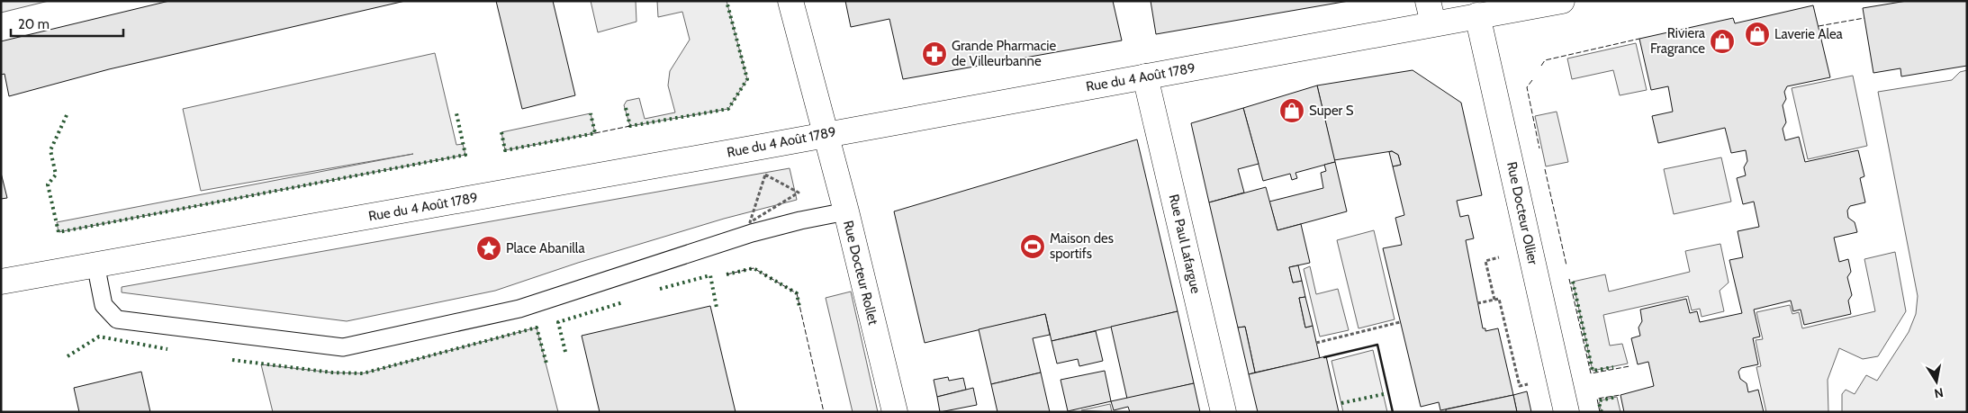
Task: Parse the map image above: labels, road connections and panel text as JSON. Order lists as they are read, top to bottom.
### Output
{
  "streets": {
    "main road": [
      "Rue du 4 Août 1789",
      "Rue Docteur Ollier",
      "Rue Paul Lafargue",
      "Rue Docteur Rollet"
    ]
  },
  "crossings": [
    ["Rue du 4 Août 1789", "Rue Docteur Ollier"],
    ["Rue du 4 Août 1789", "Rue Paul Lafargue"],
    ["Rue du 4 Août 1789", "Rue Docteur Rollet"]
  ],
  "places": {
    "shop": ["Laverie Alea", "Riviera Fragrance", "Super S"],
    "pharmacy": ["Grande Pharmacie de Villeurbanne"],
    "sports": ["Maison des sportifs"],
    "place": ["Place Abanilla"]
  },
  "scale_bar": "20 m",
  "north": "bottom"
}
